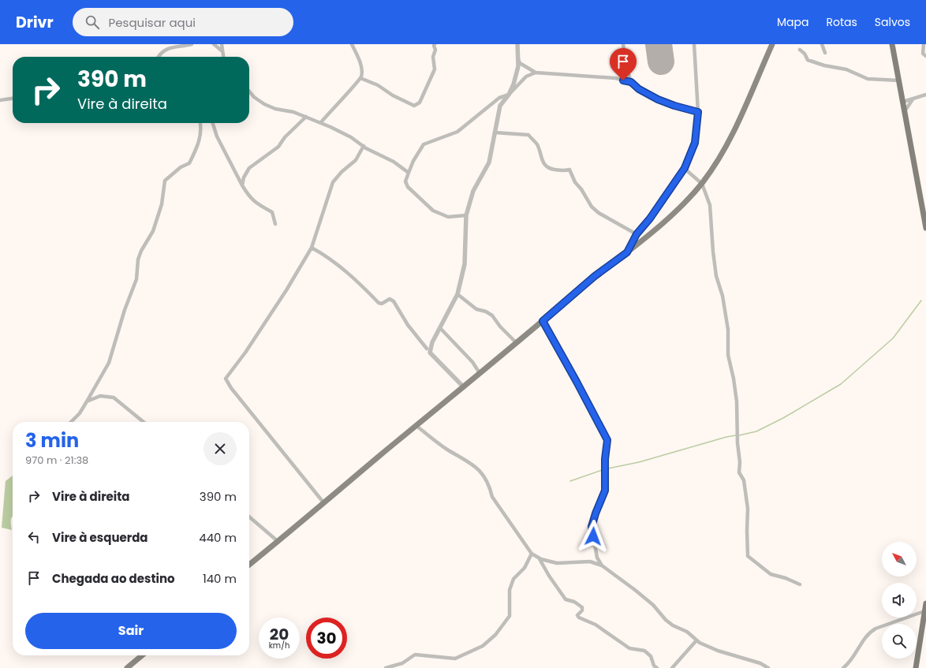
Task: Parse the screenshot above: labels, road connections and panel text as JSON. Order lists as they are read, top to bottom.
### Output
{
  "north": "top left",
  "page": {
    "header": "Drivr",
    "search": "Pesquisar aqui",
    "nav": ["Mapa", "Rotas", "Salvos"],
    "turn": ["390 m", "Vire à direita"],
    "heading": ["3 min", "970 m · 21:38"],
    "list": [
      {
        "name": "Vire à direita",
        "value": "390 m"
      },
      {
        "name": "Vire à esquerda",
        "value": "440 m"
      },
      {
        "name": "Chegada ao destino",
        "value": "140 m"
      }
    ],
    "buttons": "Sair",
    "speed": "20 km/h",
    "limit": "30"
  }
}
